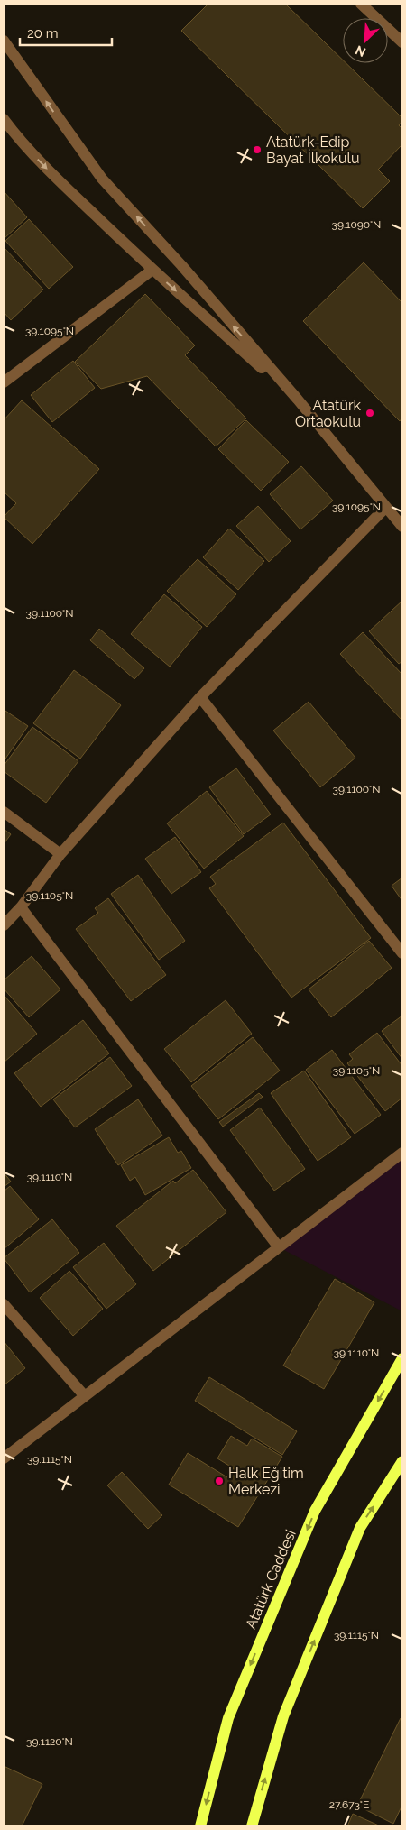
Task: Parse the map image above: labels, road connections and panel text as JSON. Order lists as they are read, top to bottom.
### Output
{
  "streets": {
    "main road": ["Atatürk Caddesi"]
  },
  "places": ["Atatürk-Edip Bayat İlkokulu", "Atatürk Ortaokulu", "Halk Eğitim Merkezi"],
  "scale_bar": "20 m",
  "north": "bottom left",
  "coordinates": [
    "39.1090°N",
    "39.1095°N",
    "39.1100°N",
    "39.1105°N",
    "39.1110°N",
    "39.1115°N",
    "39.1120°N",
    "27.673°E"
  ]
}
